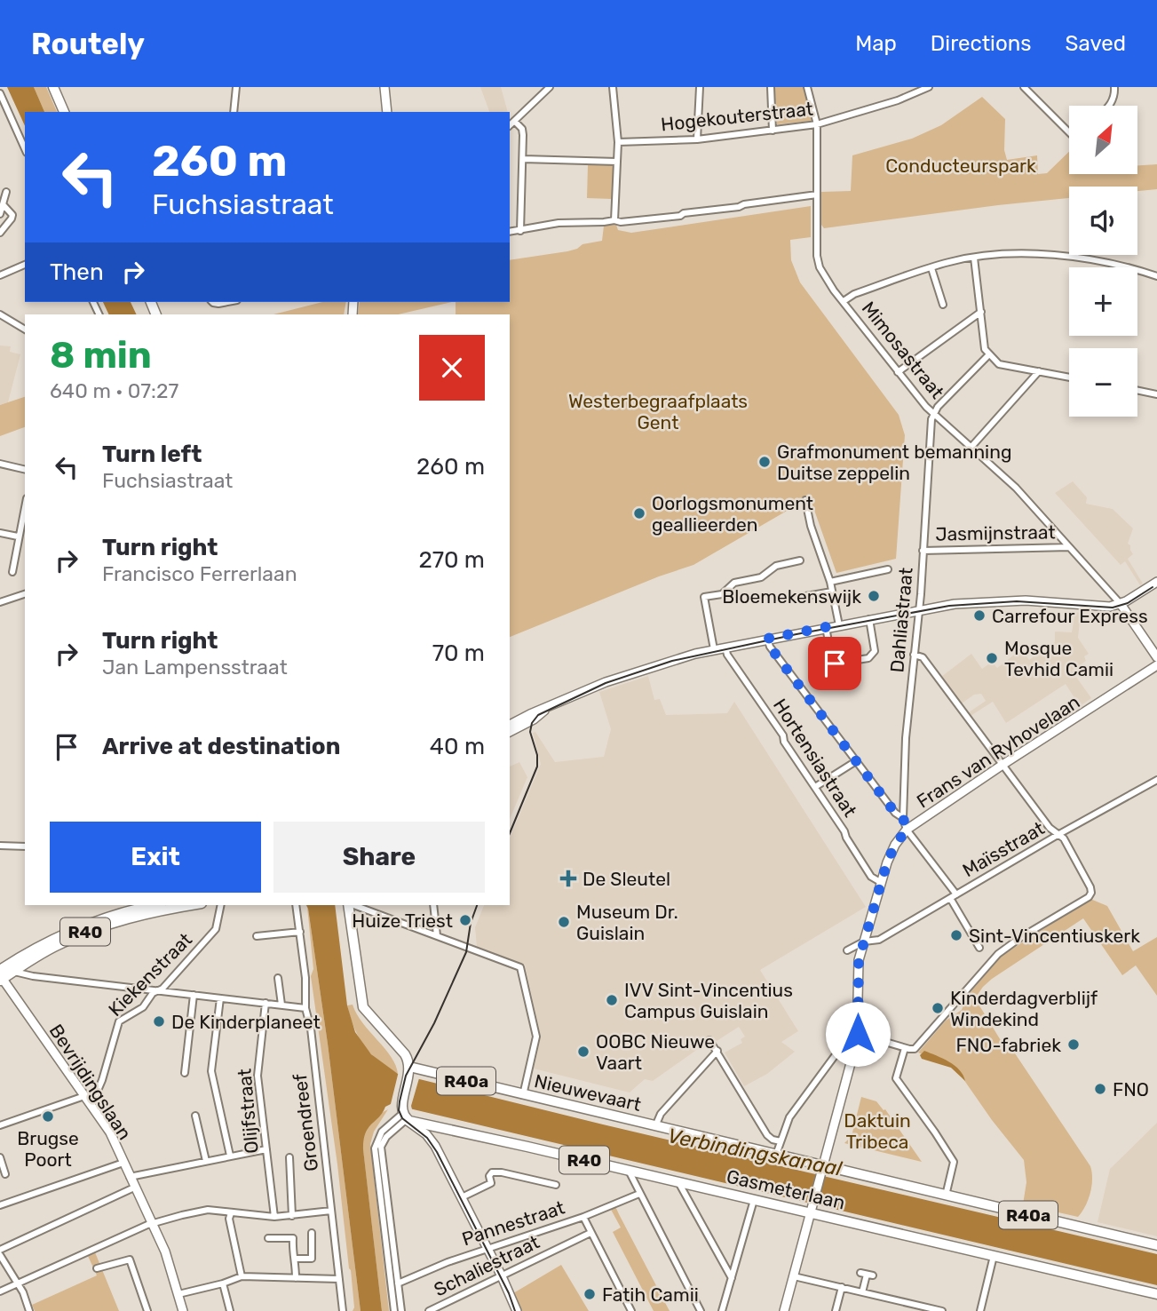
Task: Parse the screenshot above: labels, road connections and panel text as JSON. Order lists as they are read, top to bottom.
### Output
{
  "streets": {
    "main road": [
      "R40",
      "R40a",
      "Nieuwevaart",
      "Gasmeterlaan"
    ],
    "street": [
      "Hogekouterstraat",
      "Mimosastraat",
      "Jasmijnstraat",
      "Dahliastraat",
      "Frans van Ryhovelaan",
      "Hortensiastraat",
      "Maïsstraat",
      "Kiekenstraat",
      "Bevrijdingslaan",
      "Olijfstraat",
      "Groendreef",
      "Pannestraat",
      "Schaliestraat"
    ]
  },
  "crossings": [
    ["Hogekouterstraat", "Mimosastraat"],
    ["Mimosastraat", "Jasmijnstraat"],
    ["Mimosastraat", "Dahliastraat"],
    ["Jasmijnstraat", "Dahliastraat"],
    ["Dahliastraat", "Frans van Ryhovelaan"],
    ["Frans van Ryhovelaan", "Hortensiastraat"],
    ["Frans van Ryhovelaan", "Maïsstraat"],
    ["Frans van Ryhovelaan", "Nieuwevaart"],
    ["Frans van Ryhovelaan", "Gasmeterlaan"],
    ["R40", "Bevrijdingslaan"],
    ["Kiekenstraat", "Bevrijdingslaan"]
  ],
  "water": ["Verbindingskanaal"],
  "parks": ["Conducteurspark", "Westerbegraafplaats Gent", "Daktuin Tribeca"],
  "places": {
    "other": [
      "Grafmonument bemanning Duitse zeppelin",
      "Oorlogsmonument geallieerden",
      "Bloemekenswijk",
      "Carrefour Express",
      "Mosque Tevhid Camii",
      "Huize Triest",
      "Museum Dr. Guislain",
      "Sint-Vincentiuskerk",
      "IVV Sint-Vincentius Campus Guislain",
      "Kinderdagverblijf Windekind",
      "De Kinderplaneet",
      "FNO-fabriek",
      "OOBC Nieuwe Vaart",
      "FNO",
      "Brugse Poort",
      "Fatih Camii"
    ],
    "health": ["De Sleutel"]
  },
  "north": "top right",
  "page": {
    "header": "Routely",
    "nav": ["Map", "Directions", "Saved"],
    "map_buttons": ["+", "−"],
    "turn": ["260 m", "Fuchsiastraat"],
    "then": "Then",
    "heading": ["8 min", "640 m · 07:27"],
    "list": [
      {
        "name": "Turn left",
        "note": "Fuchsiastraat",
        "value": "260 m"
      },
      {
        "name": "Turn right",
        "note": "Francisco Ferrerlaan",
        "value": "270 m"
      },
      {
        "name": "Turn right",
        "note": "Jan Lampensstraat",
        "value": "70 m"
      },
      {
        "name": "Arrive at destination",
        "value": "40 m"
      }
    ],
    "buttons": ["Exit", "Share"]
  }
}
